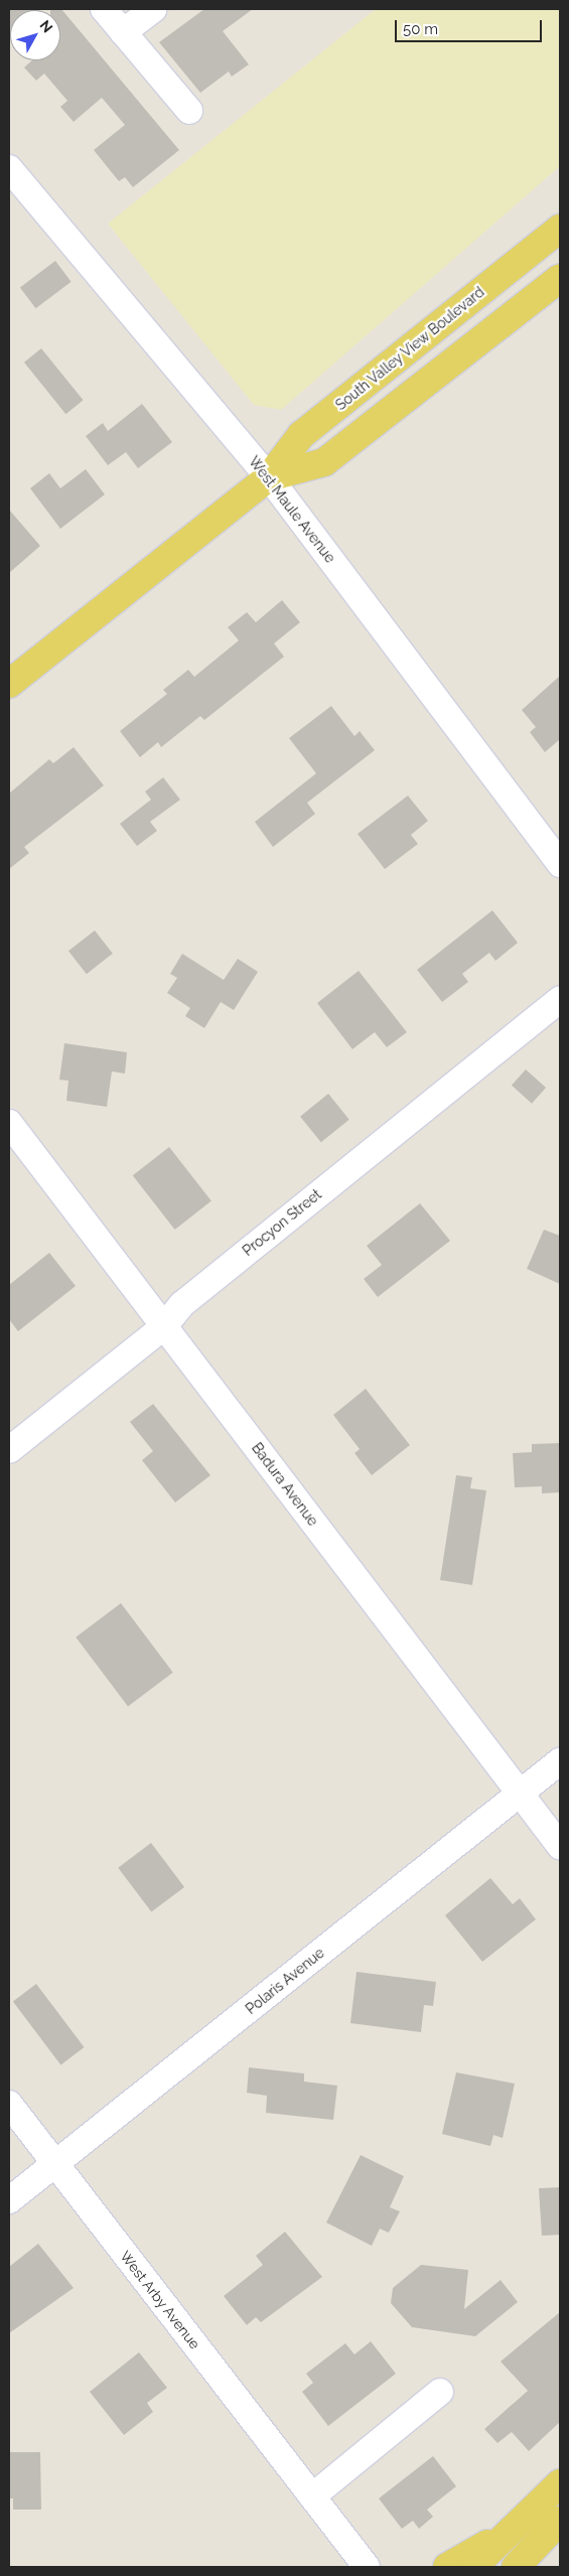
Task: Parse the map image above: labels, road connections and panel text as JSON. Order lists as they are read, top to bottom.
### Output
{
  "streets": {
    "main road": ["South Valley View Boulevard"],
    "street": [
      "West Maule Avenue",
      "Procyon Street",
      "Badura Avenue",
      "Polaris Avenue",
      "West Arby Avenue"
    ]
  },
  "crossings": [
    ["South Valley View Boulevard", "West Maule Avenue"],
    ["Procyon Street", "Badura Avenue"],
    ["Badura Avenue", "Polaris Avenue"],
    ["Polaris Avenue", "West Arby Avenue"]
  ],
  "scale_bar": "50 m",
  "north": "top right"
}
